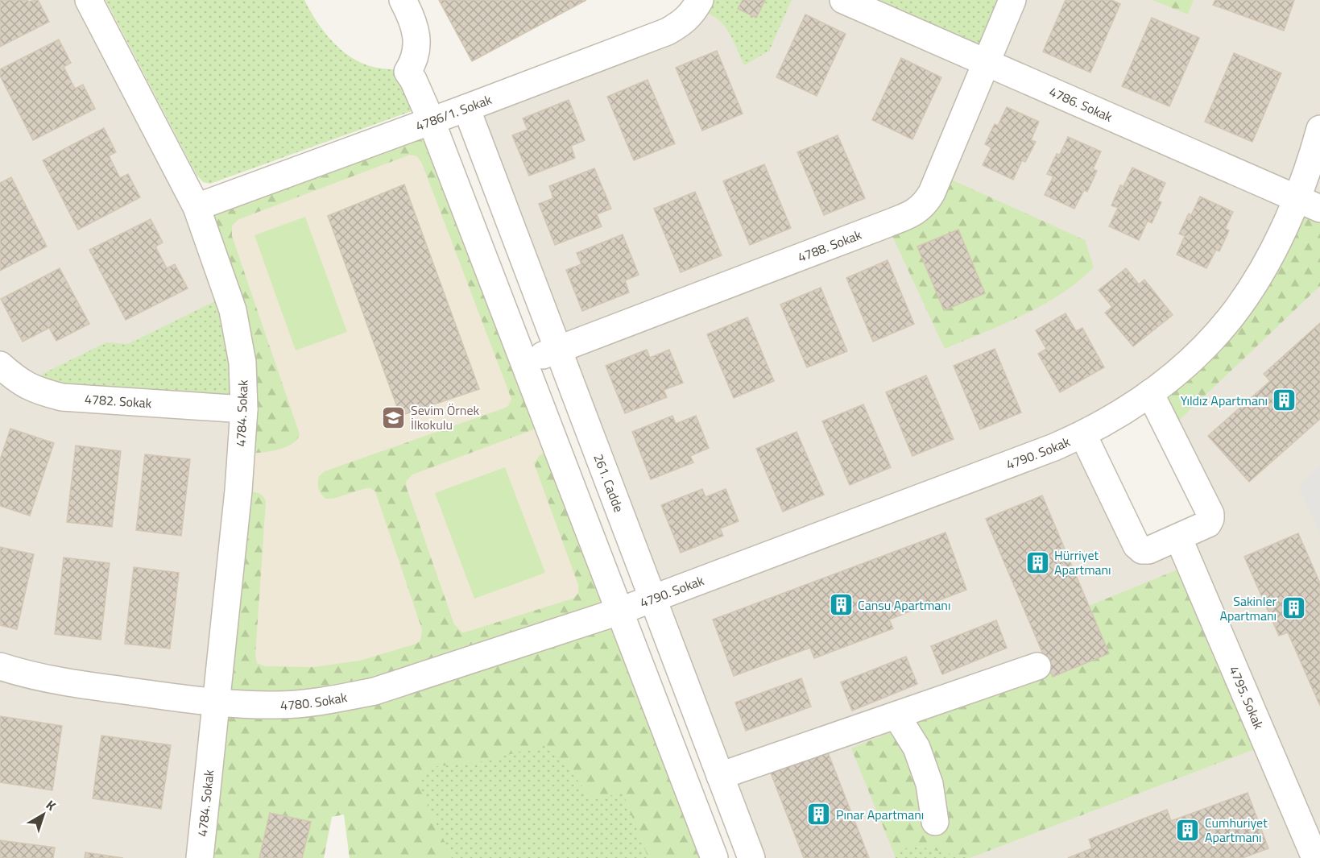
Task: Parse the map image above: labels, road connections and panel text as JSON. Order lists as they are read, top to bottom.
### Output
{
  "streets": {
    "street": [
      "4786. Sokak",
      "4786/1. Sokak",
      "4788. Sokak",
      "4782. Sokak",
      "4784. Sokak",
      "4790. Sokak",
      "261. Cadde",
      "4795. Sokak",
      "4780. Sokak"
    ]
  },
  "crossings": [
    ["4786. Sokak", "4788. Sokak"],
    ["4786. Sokak", "4790. Sokak"],
    ["4786/1. Sokak", "4784. Sokak"],
    ["4786/1. Sokak", "261. Cadde"],
    ["4788. Sokak", "261. Cadde"],
    ["4782. Sokak", "4784. Sokak"],
    ["4784. Sokak", "4780. Sokak"],
    ["4790. Sokak", "261. Cadde"],
    ["4790. Sokak", "4780. Sokak"]
  ],
  "places": {
    "building": [
      "Yıldız Apartmanı",
      "Hürriyet Apartmanı",
      "Cansu Apartmanı",
      "Sakinler Apartmanı",
      "Pınar Apartmanı",
      "Cumhuriyet Apartmanı"
    ],
    "school or university": ["Sevim Örnek İlkokulu"]
  },
  "north": "top right"
}
